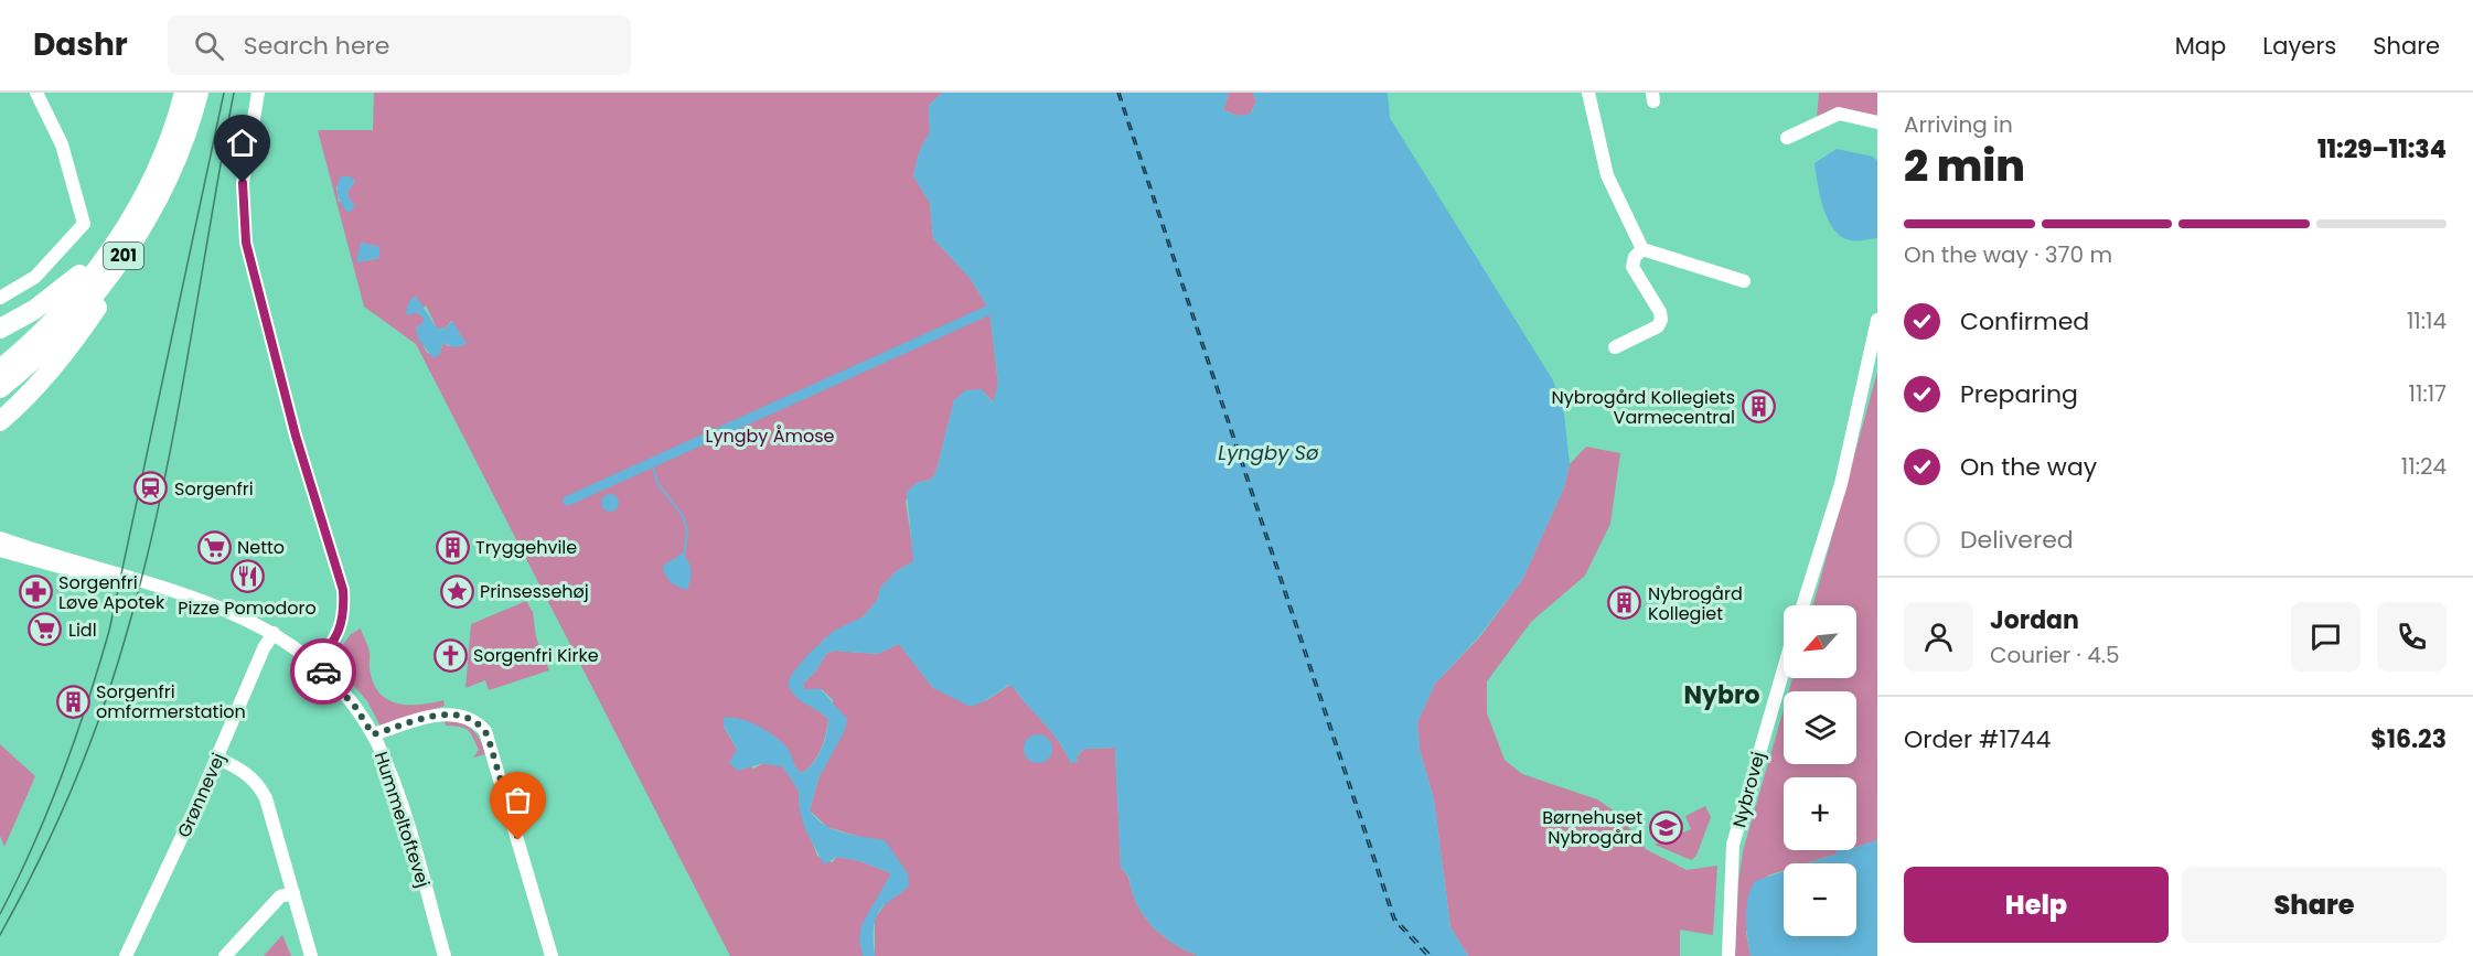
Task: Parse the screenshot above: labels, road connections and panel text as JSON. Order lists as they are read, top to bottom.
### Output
{
  "streets": {
    "highway": ["201"],
    "street": ["Nybrovej", "Grønnevej", "Hummeltoftevej"]
  },
  "crossings": [
    ["Grønnevej", "Hummeltoftevej"]
  ],
  "districts": ["Nybro"],
  "water": ["Lyngby Sø"],
  "parks": ["Lyngby Åmose"],
  "places": {
    "building": [
      "Nybrogård Kollegiets Varmecentral",
      "Tryggehvile",
      "Nybrogård Kollegiet",
      "Sorgenfri omformerstation"
    ],
    "station": ["Sorgenfri"],
    "supermarket": ["Netto", "Lidl"],
    "restaurant": ["Pizze Pomodoro"],
    "place": ["Prinsessehøj"],
    "pharmacy": ["Sorgenfri Løve Apotek"],
    "church": ["Sorgenfri Kirke"],
    "school or university": ["Børnehuset Nybrogård"]
  },
  "north": "bottom left",
  "page": {
    "header": "Dashr",
    "search": "Search here",
    "nav": ["Map", "Layers", "Share"],
    "heading": ["2 min", "Arriving in", "11:29–11:34"],
    "panel": [
      "Jordan",
      "Courier · 4.5",
      "Order #1744",
      "$16.23"
    ],
    "bar": "On the way · 370 m",
    "list": [
      ["Confirmed", "11:14"],
      ["Preparing", "11:17"],
      ["On the way", "11:24"],
      "Delivered"
    ],
    "map_buttons": ["+", "−"],
    "buttons": ["Help", "Share"]
  }
}
